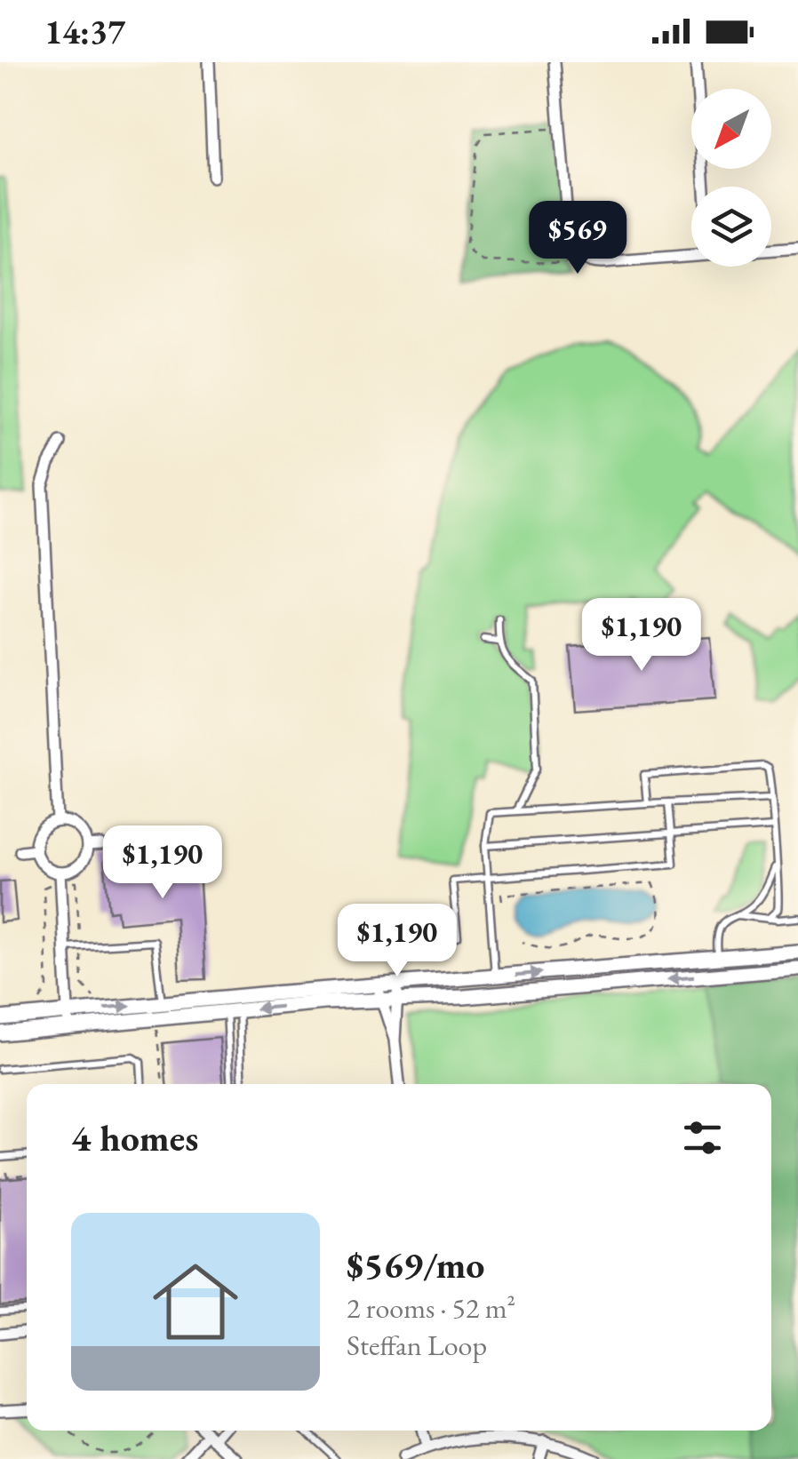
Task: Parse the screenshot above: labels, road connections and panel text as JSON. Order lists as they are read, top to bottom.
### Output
{
  "north": "bottom left",
  "page": {
    "status": "14:37",
    "price": [
      "$569",
      "$1,190",
      "$1,190",
      "$1,190"
    ],
    "heading": "4 homes",
    "list": [
      {
        "name": "$569/mo",
        "note": "2 rooms · 52 m² · Steffan Loop"
      }
    ]
  }
}
